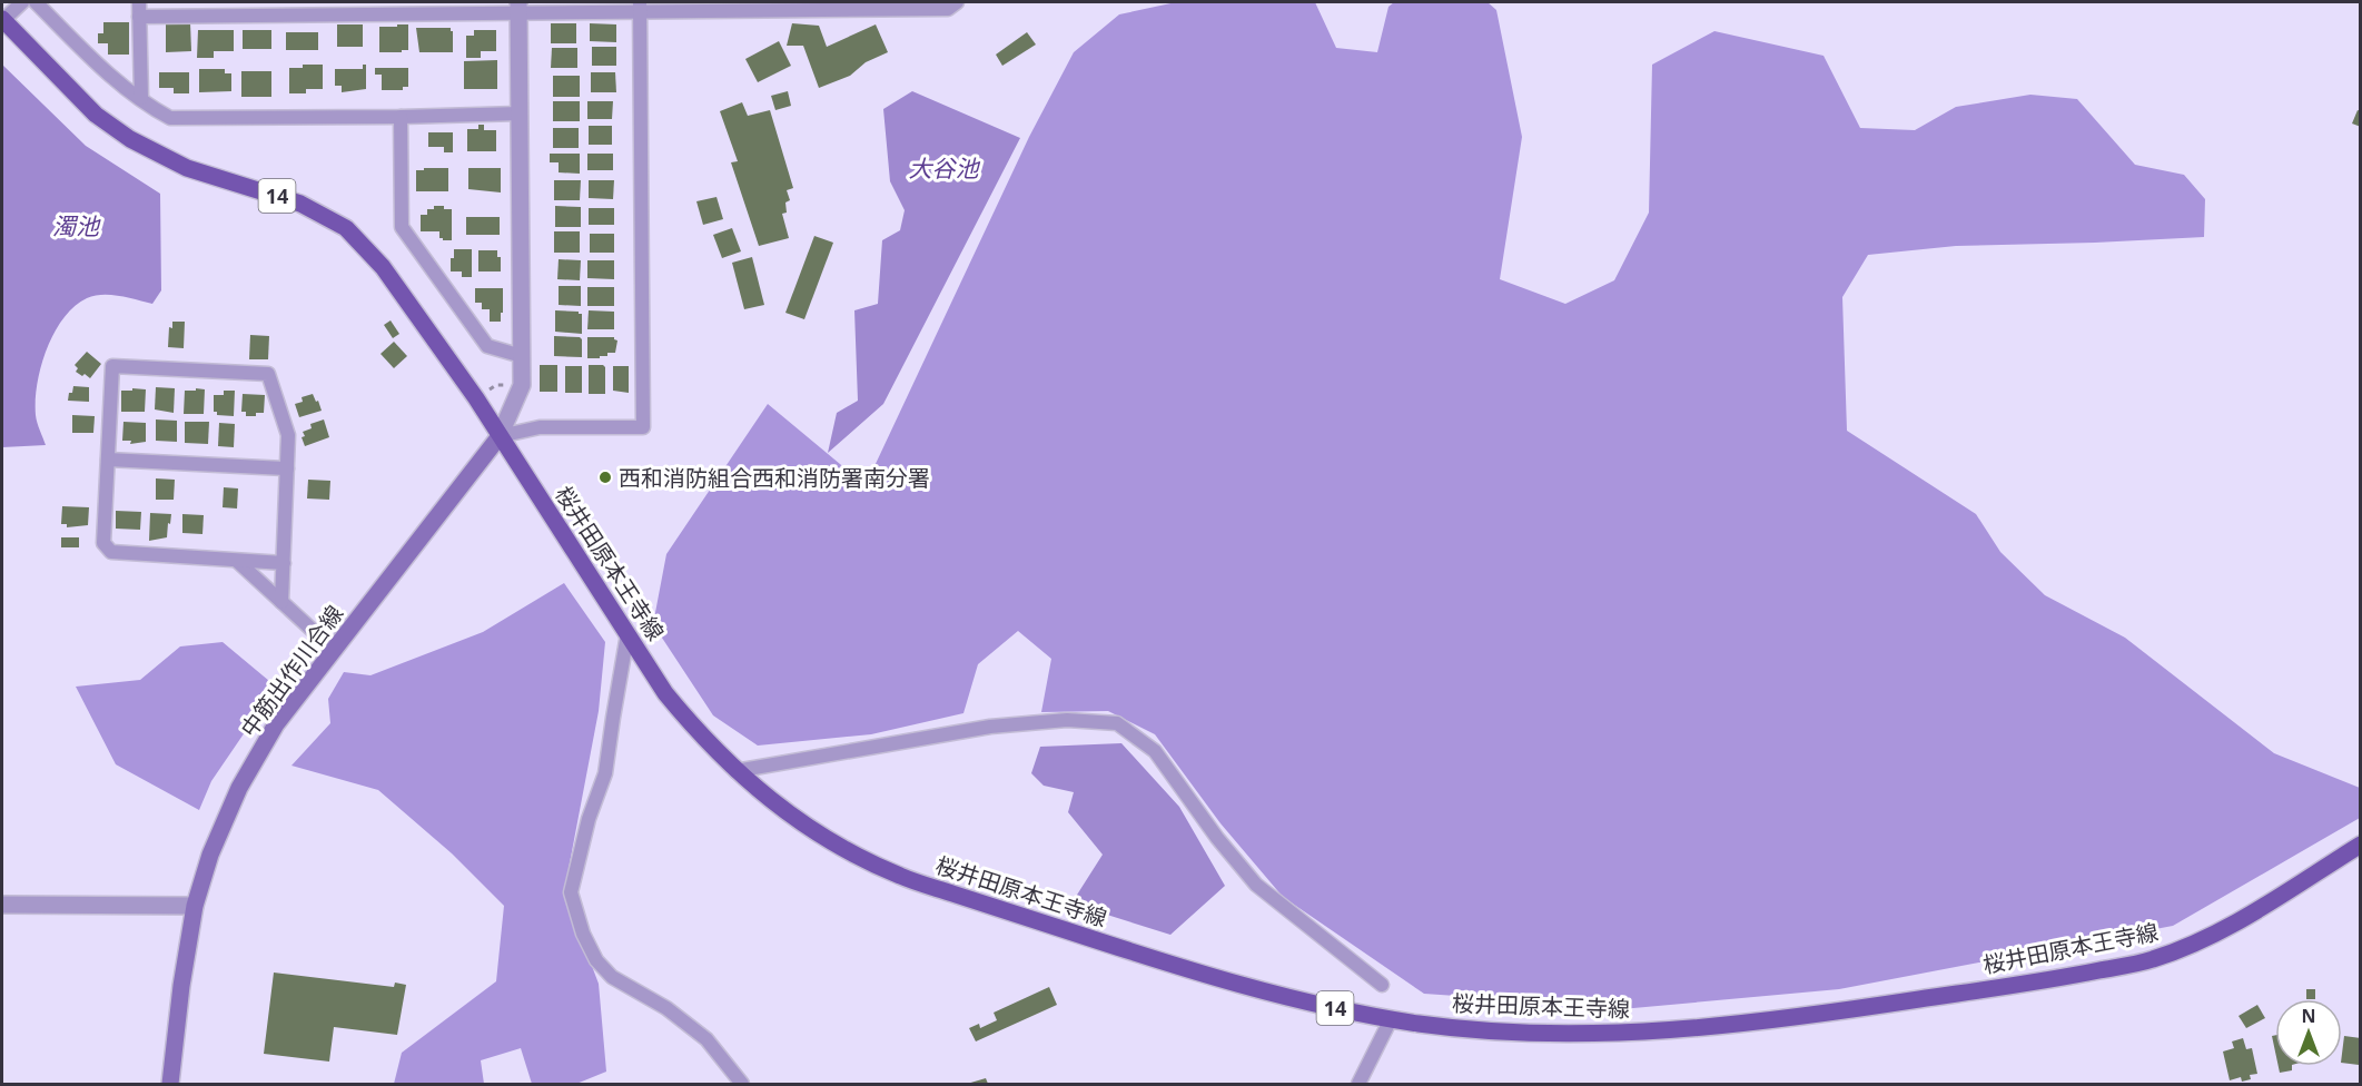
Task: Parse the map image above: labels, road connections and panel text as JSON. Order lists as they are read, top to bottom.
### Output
{
  "streets": {
    "main road": ["14", "桜井田原本王寺線", "中筋出作川合線"]
  },
  "crossings": [
    ["桜井田原本王寺線", "中筋出作川合線"]
  ],
  "water": ["大谷池", "濁池"],
  "places": ["西和消防組合西和消防署南分署"],
  "north": "top"
}
